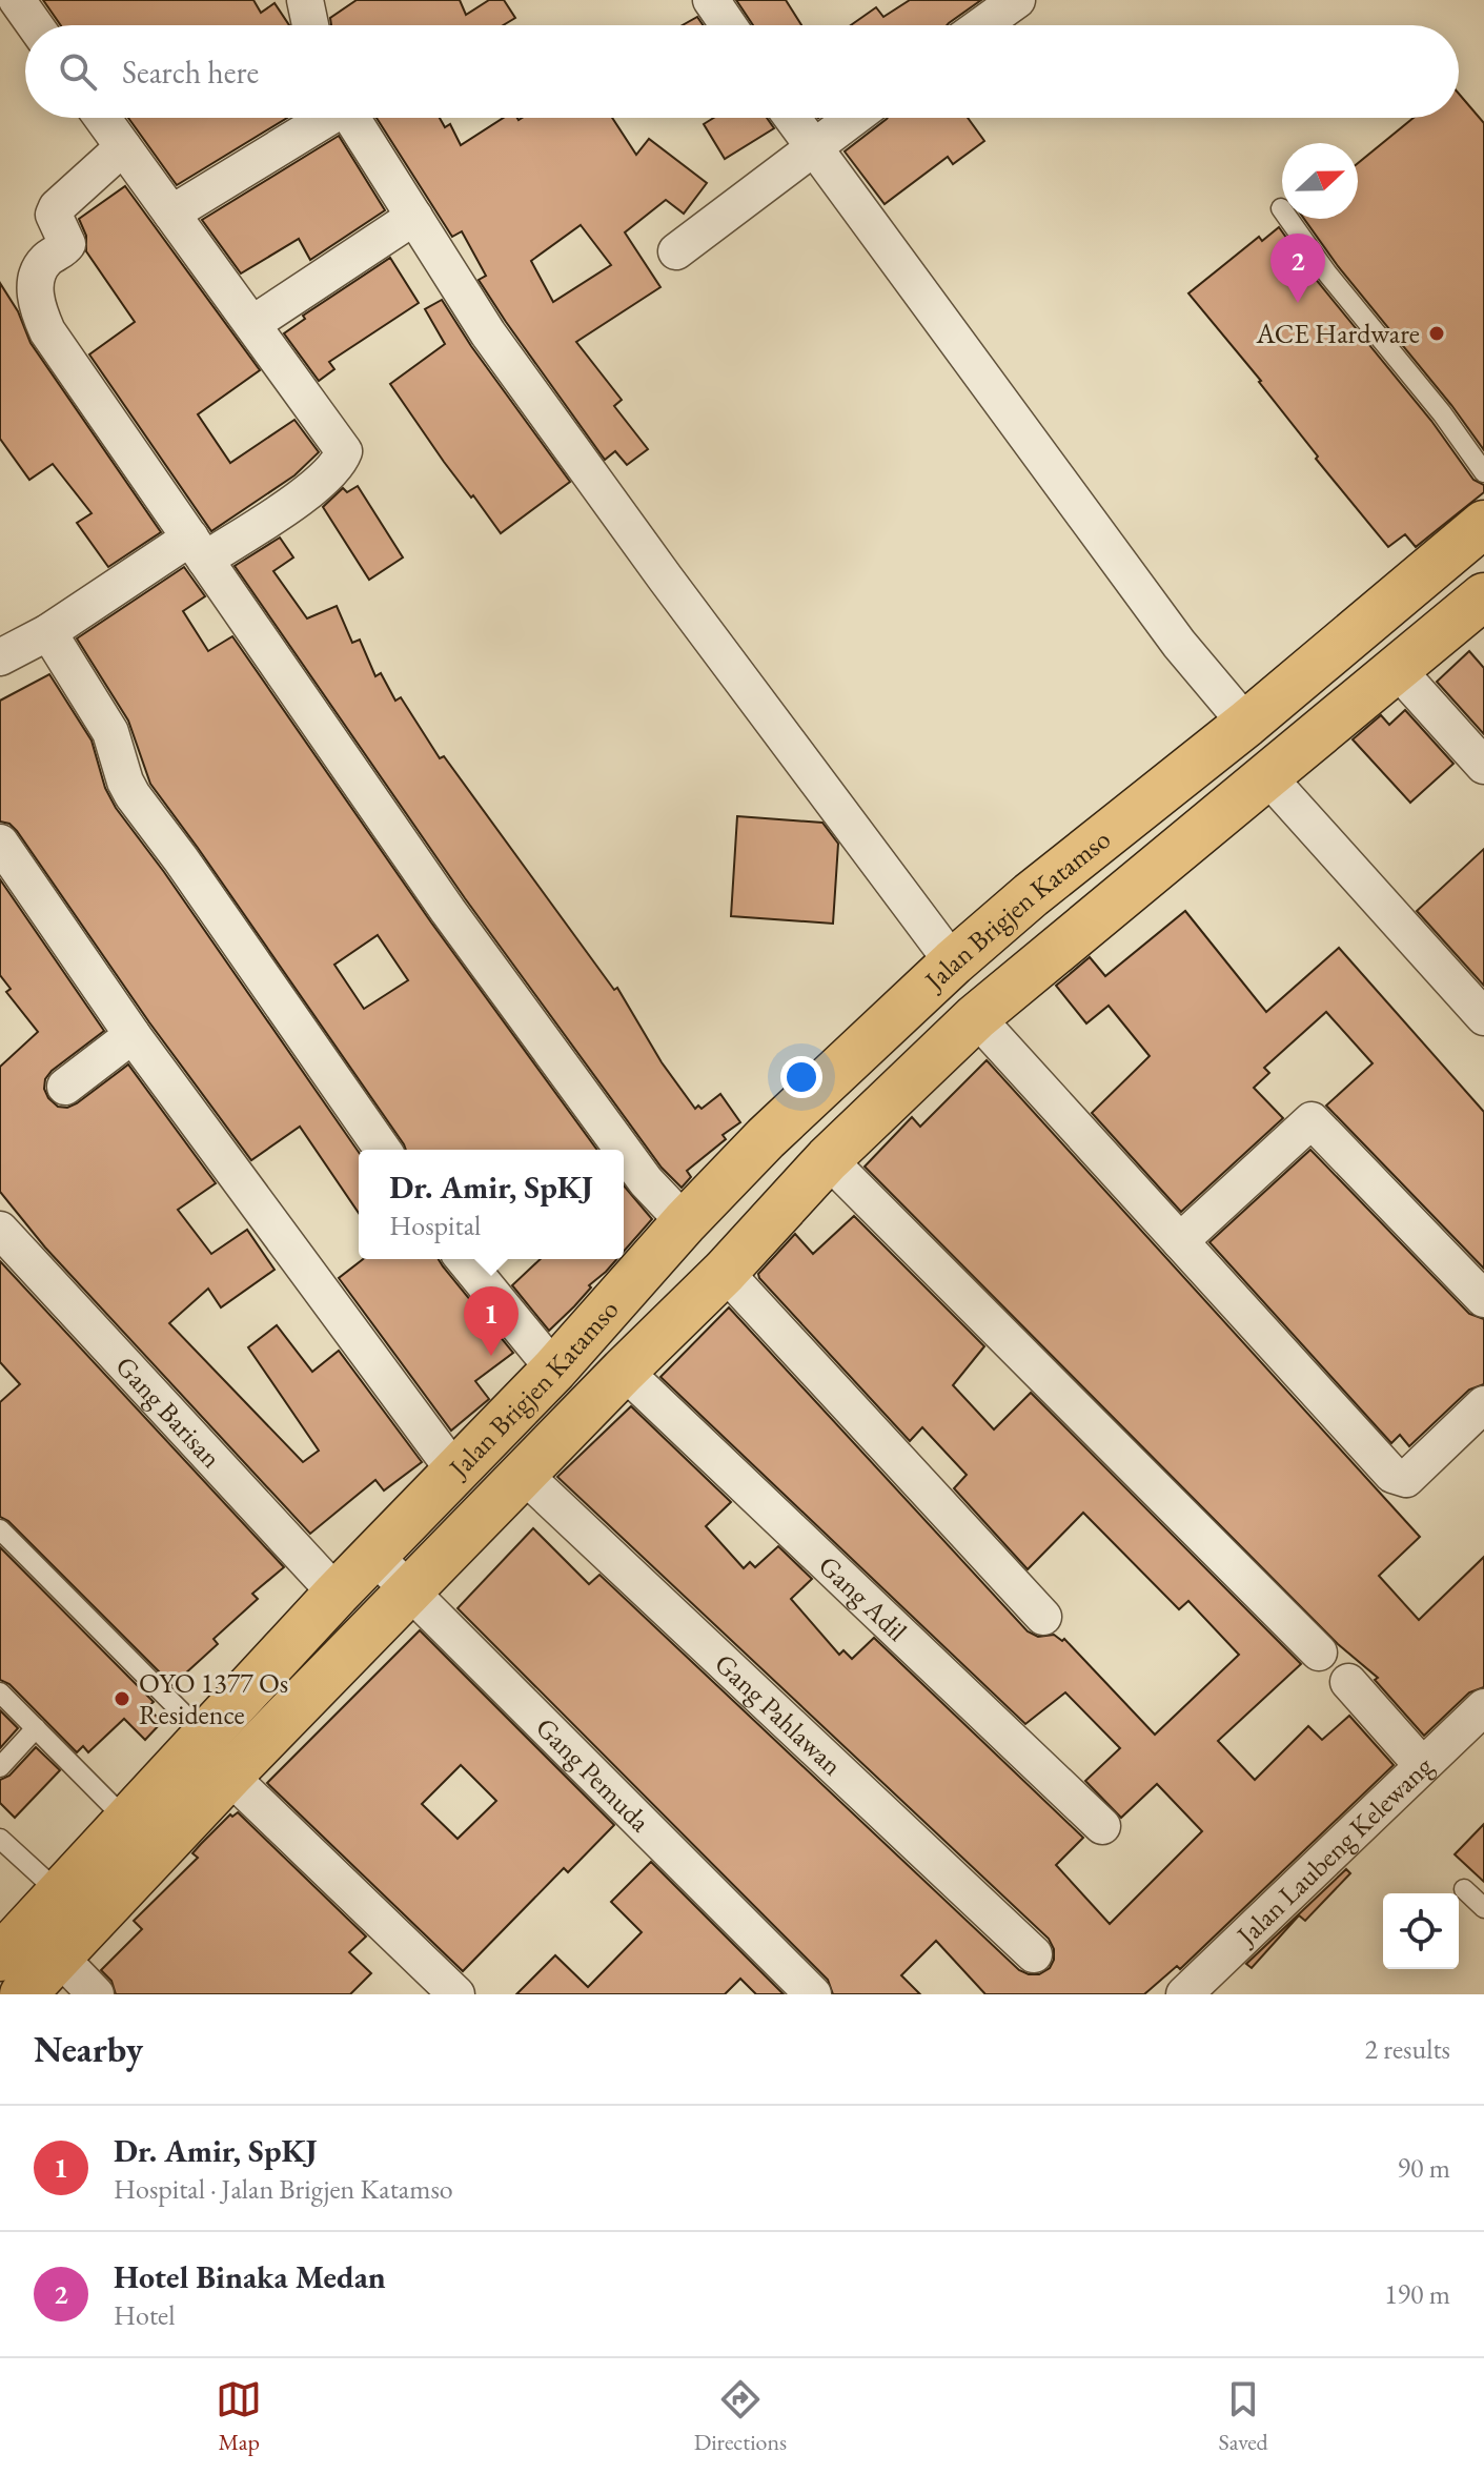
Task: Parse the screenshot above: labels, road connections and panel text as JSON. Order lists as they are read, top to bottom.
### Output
{
  "streets": {
    "main road": ["Jalan Brigjen Katamso"],
    "street": [
      "Gang Barisan",
      "Gang Adil",
      "Gang Pahlawan",
      "Gang Pemuda",
      "Jalan Laubeng Kelewang"
    ]
  },
  "crossings": [
    ["Jalan Brigjen Katamso", "Gang Barisan"],
    ["Jalan Brigjen Katamso", "Gang Adil"],
    ["Jalan Brigjen Katamso", "Gang Pahlawan"],
    ["Jalan Brigjen Katamso", "Gang Pemuda"]
  ],
  "places": ["ACE Hardware", "OYO 1377 Os Residence"],
  "north": "right",
  "page": {
    "search": "Search here",
    "pins": ["2", "1"],
    "popup": ["Dr. Amir, SpKJ", "Hospital"],
    "heading": ["Nearby", "2 results"],
    "list": [
      {
        "mark": "1",
        "name": "Dr. Amir, SpKJ",
        "note": "Hospital · Jalan Brigjen Katamso",
        "value": "90 m"
      },
      {
        "mark": "2",
        "name": "Hotel Binaka Medan",
        "note": "Hotel",
        "value": "190 m"
      }
    ],
    "nav": ["Map", "Directions", "Saved"]
  }
}
